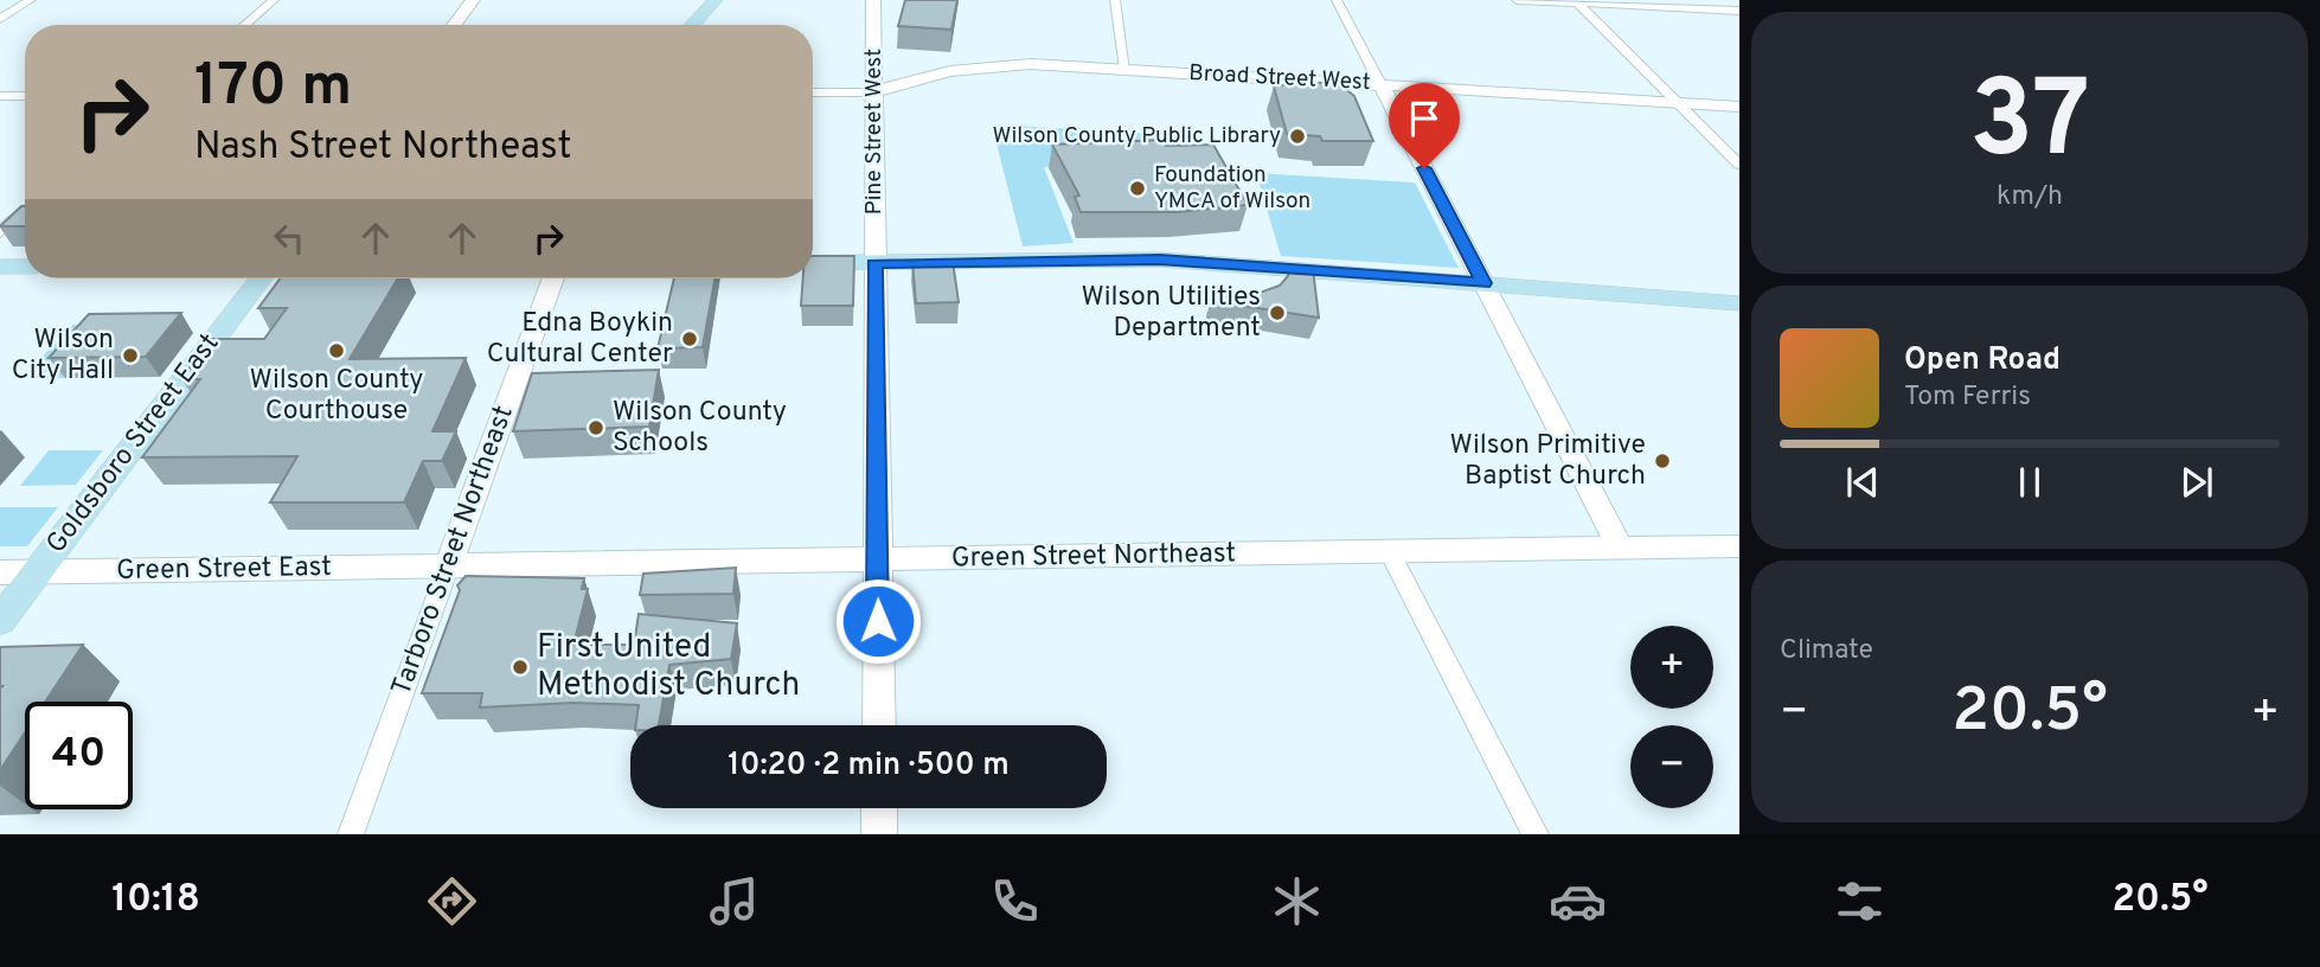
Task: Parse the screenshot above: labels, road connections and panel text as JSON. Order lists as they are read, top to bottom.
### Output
{
  "streets": {
    "main road": ["Goldsboro Street East"],
    "street": [
      "Broad Street West",
      "Pine Street West",
      "Tarboro Street Northeast",
      "Green Street Northeast",
      "Green Street East"
    ]
  },
  "crossings": [
    ["Broad Street West", "Pine Street West"],
    ["Pine Street West", "Green Street Northeast"],
    ["Goldsboro Street East", "Green Street East"],
    ["Tarboro Street Northeast", "Green Street Northeast"],
    ["Tarboro Street Northeast", "Green Street East"],
    ["Green Street Northeast", "Green Street East"]
  ],
  "places": [
    "Wilson County Public Library",
    "Foundation YMCA of Wilson",
    "Wilson Utilities Department",
    "Edna Boykin Cultural Center",
    "Wilson County Courthouse",
    "Wilson City Hall",
    "Wilson County Schools",
    "Wilson Primitive Baptist Church",
    "First United Methodist Church"
  ],
  "page": {
    "tile": [
      ["37", "km/h"],
      "Climate"
    ],
    "turn": ["170 m", "Nash Street Northeast"],
    "song": ["Open Road", "Tom Ferris"],
    "map_buttons": ["+", "−"],
    "heat": ["−", "20.5°", "+"],
    "limit": "40",
    "trip": "10:20 · 2 min · 500 m",
    "tabs": ["10:18", "20.5°"]
  }
}
